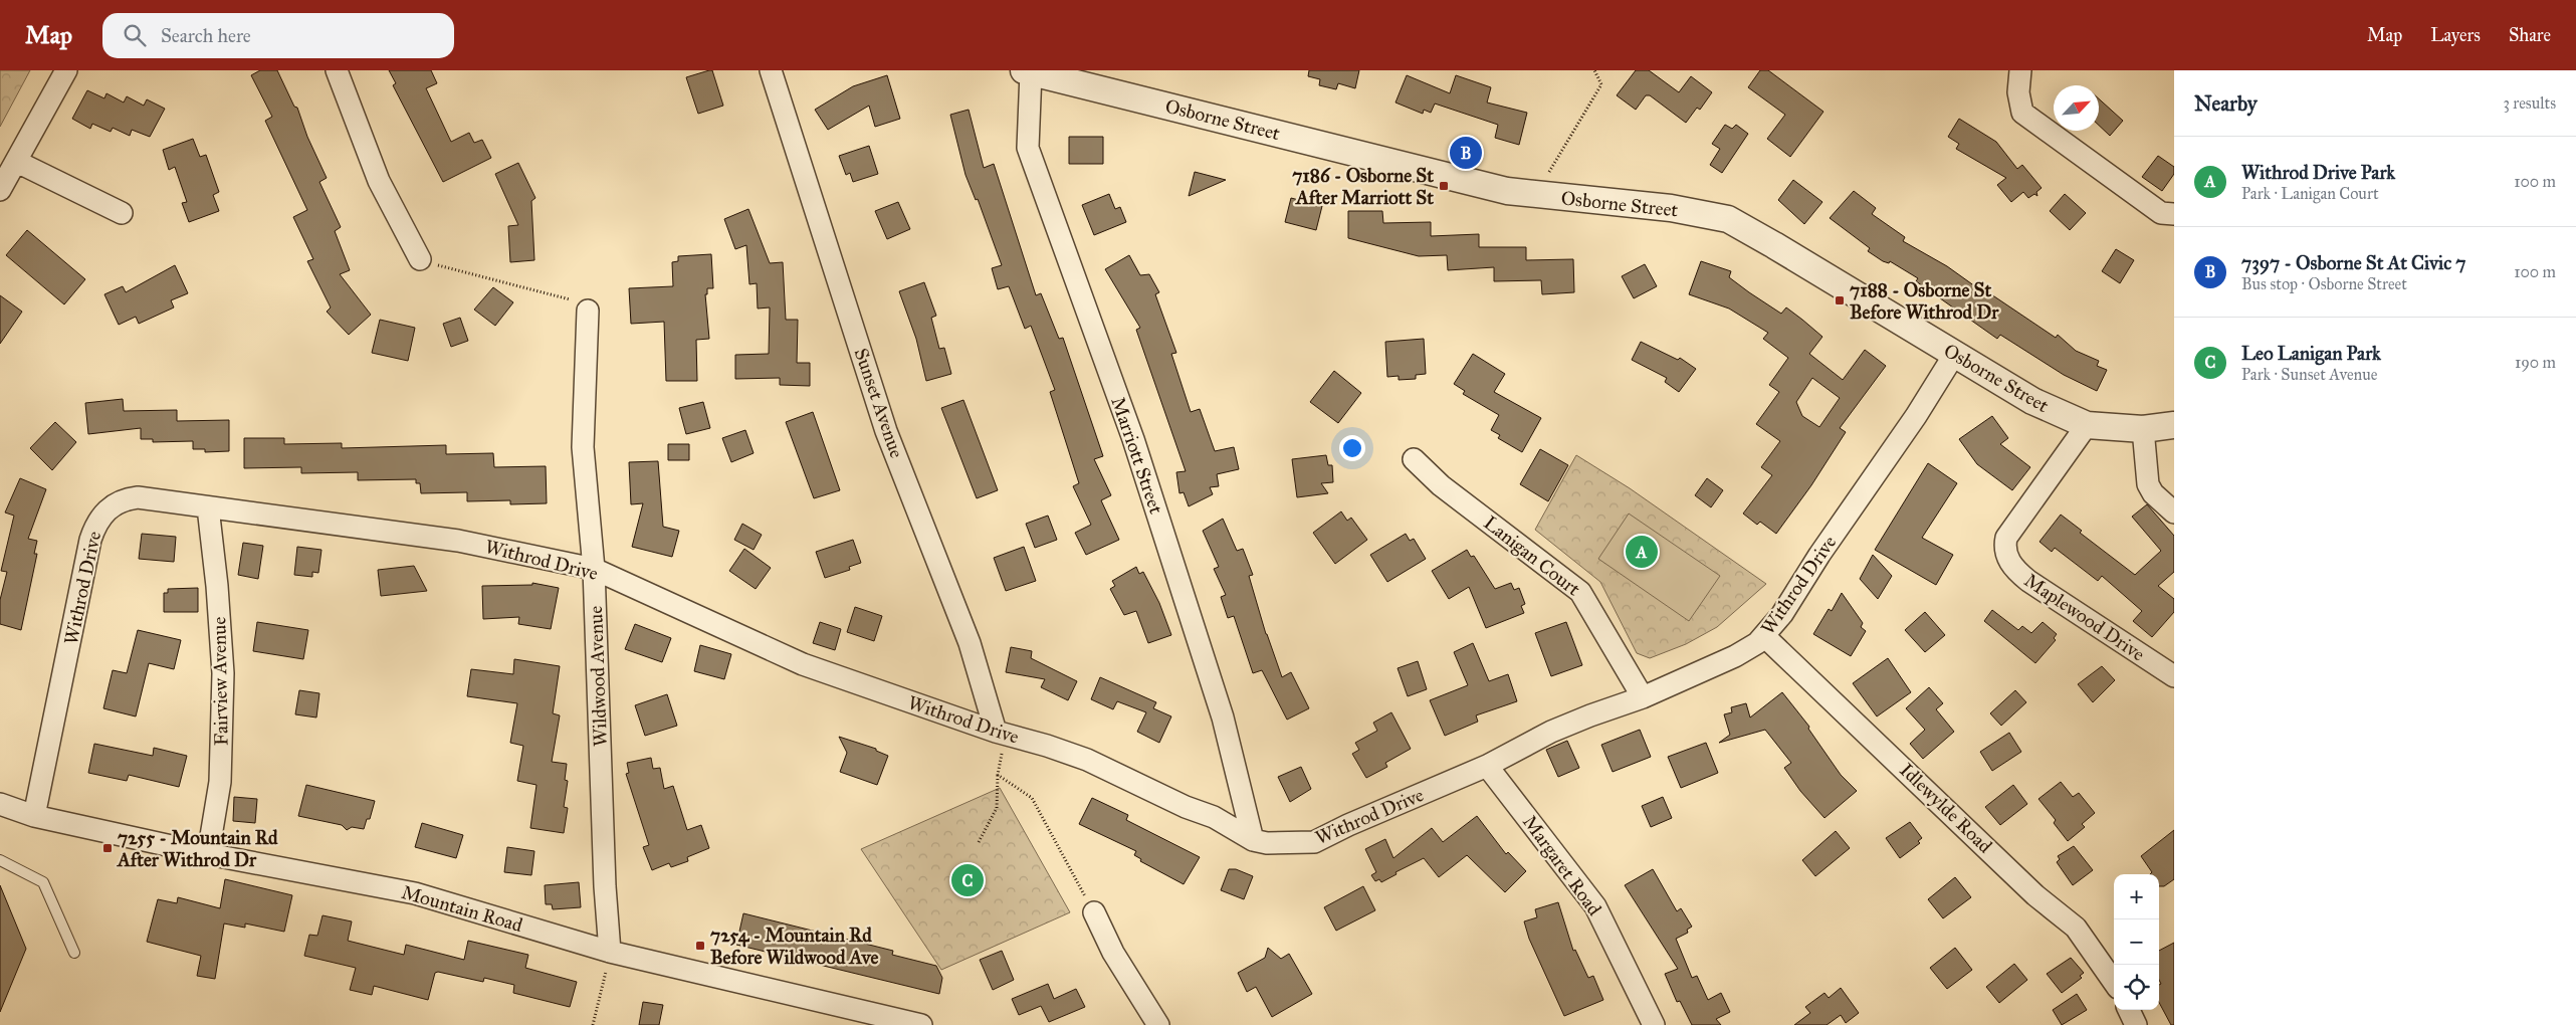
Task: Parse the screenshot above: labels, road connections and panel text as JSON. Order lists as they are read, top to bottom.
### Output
{
  "streets": {
    "street": [
      "Osborne Street",
      "Sunset Avenue",
      "Marriott Street",
      "Lanigan Court",
      "Withrod Drive",
      "Maplewood Drive",
      "Wildwood Avenue",
      "Fairview Avenue",
      "Idlewylde Road",
      "Margaret Road",
      "Mountain Road"
    ]
  },
  "crossings": [
    ["Osborne Street", "Marriott Street"],
    ["Osborne Street", "Withrod Drive"],
    ["Osborne Street", "Maplewood Drive"],
    ["Sunset Avenue", "Withrod Drive"],
    ["Marriott Street", "Withrod Drive"],
    ["Lanigan Court", "Withrod Drive"],
    ["Withrod Drive", "Wildwood Avenue"],
    ["Withrod Drive", "Fairview Avenue"],
    ["Withrod Drive", "Idlewylde Road"],
    ["Withrod Drive", "Margaret Road"],
    ["Withrod Drive", "Mountain Road"],
    ["Wildwood Avenue", "Mountain Road"],
    ["Fairview Avenue", "Mountain Road"]
  ],
  "places": {
    "transit": [
      "7186 - Osborne St After Marriott St",
      "7188 - Osborne St Before Withrod Dr",
      "7255 - Mountain Rd After Withrod Dr",
      "7254 - Mountain Rd Before Wildwood Ave"
    ]
  },
  "north": "top right",
  "page": {
    "header": "Map",
    "search": "Search here",
    "nav": ["Map", "Layers", "Share"],
    "heading": ["Nearby", "3 results"],
    "pins": ["B", "A", "C"],
    "list": [
      {
        "mark": "A",
        "name": "Withrod Drive Park",
        "note": "Park · Lanigan Court",
        "value": "100 m"
      },
      {
        "mark": "B",
        "name": "7397 - Osborne St At Civic 7",
        "note": "Bus stop · Osborne Street",
        "value": "100 m"
      },
      {
        "mark": "C",
        "name": "Leo Lanigan Park",
        "note": "Park · Sunset Avenue",
        "value": "190 m"
      }
    ],
    "map_buttons": ["+", "−"]
  }
}
